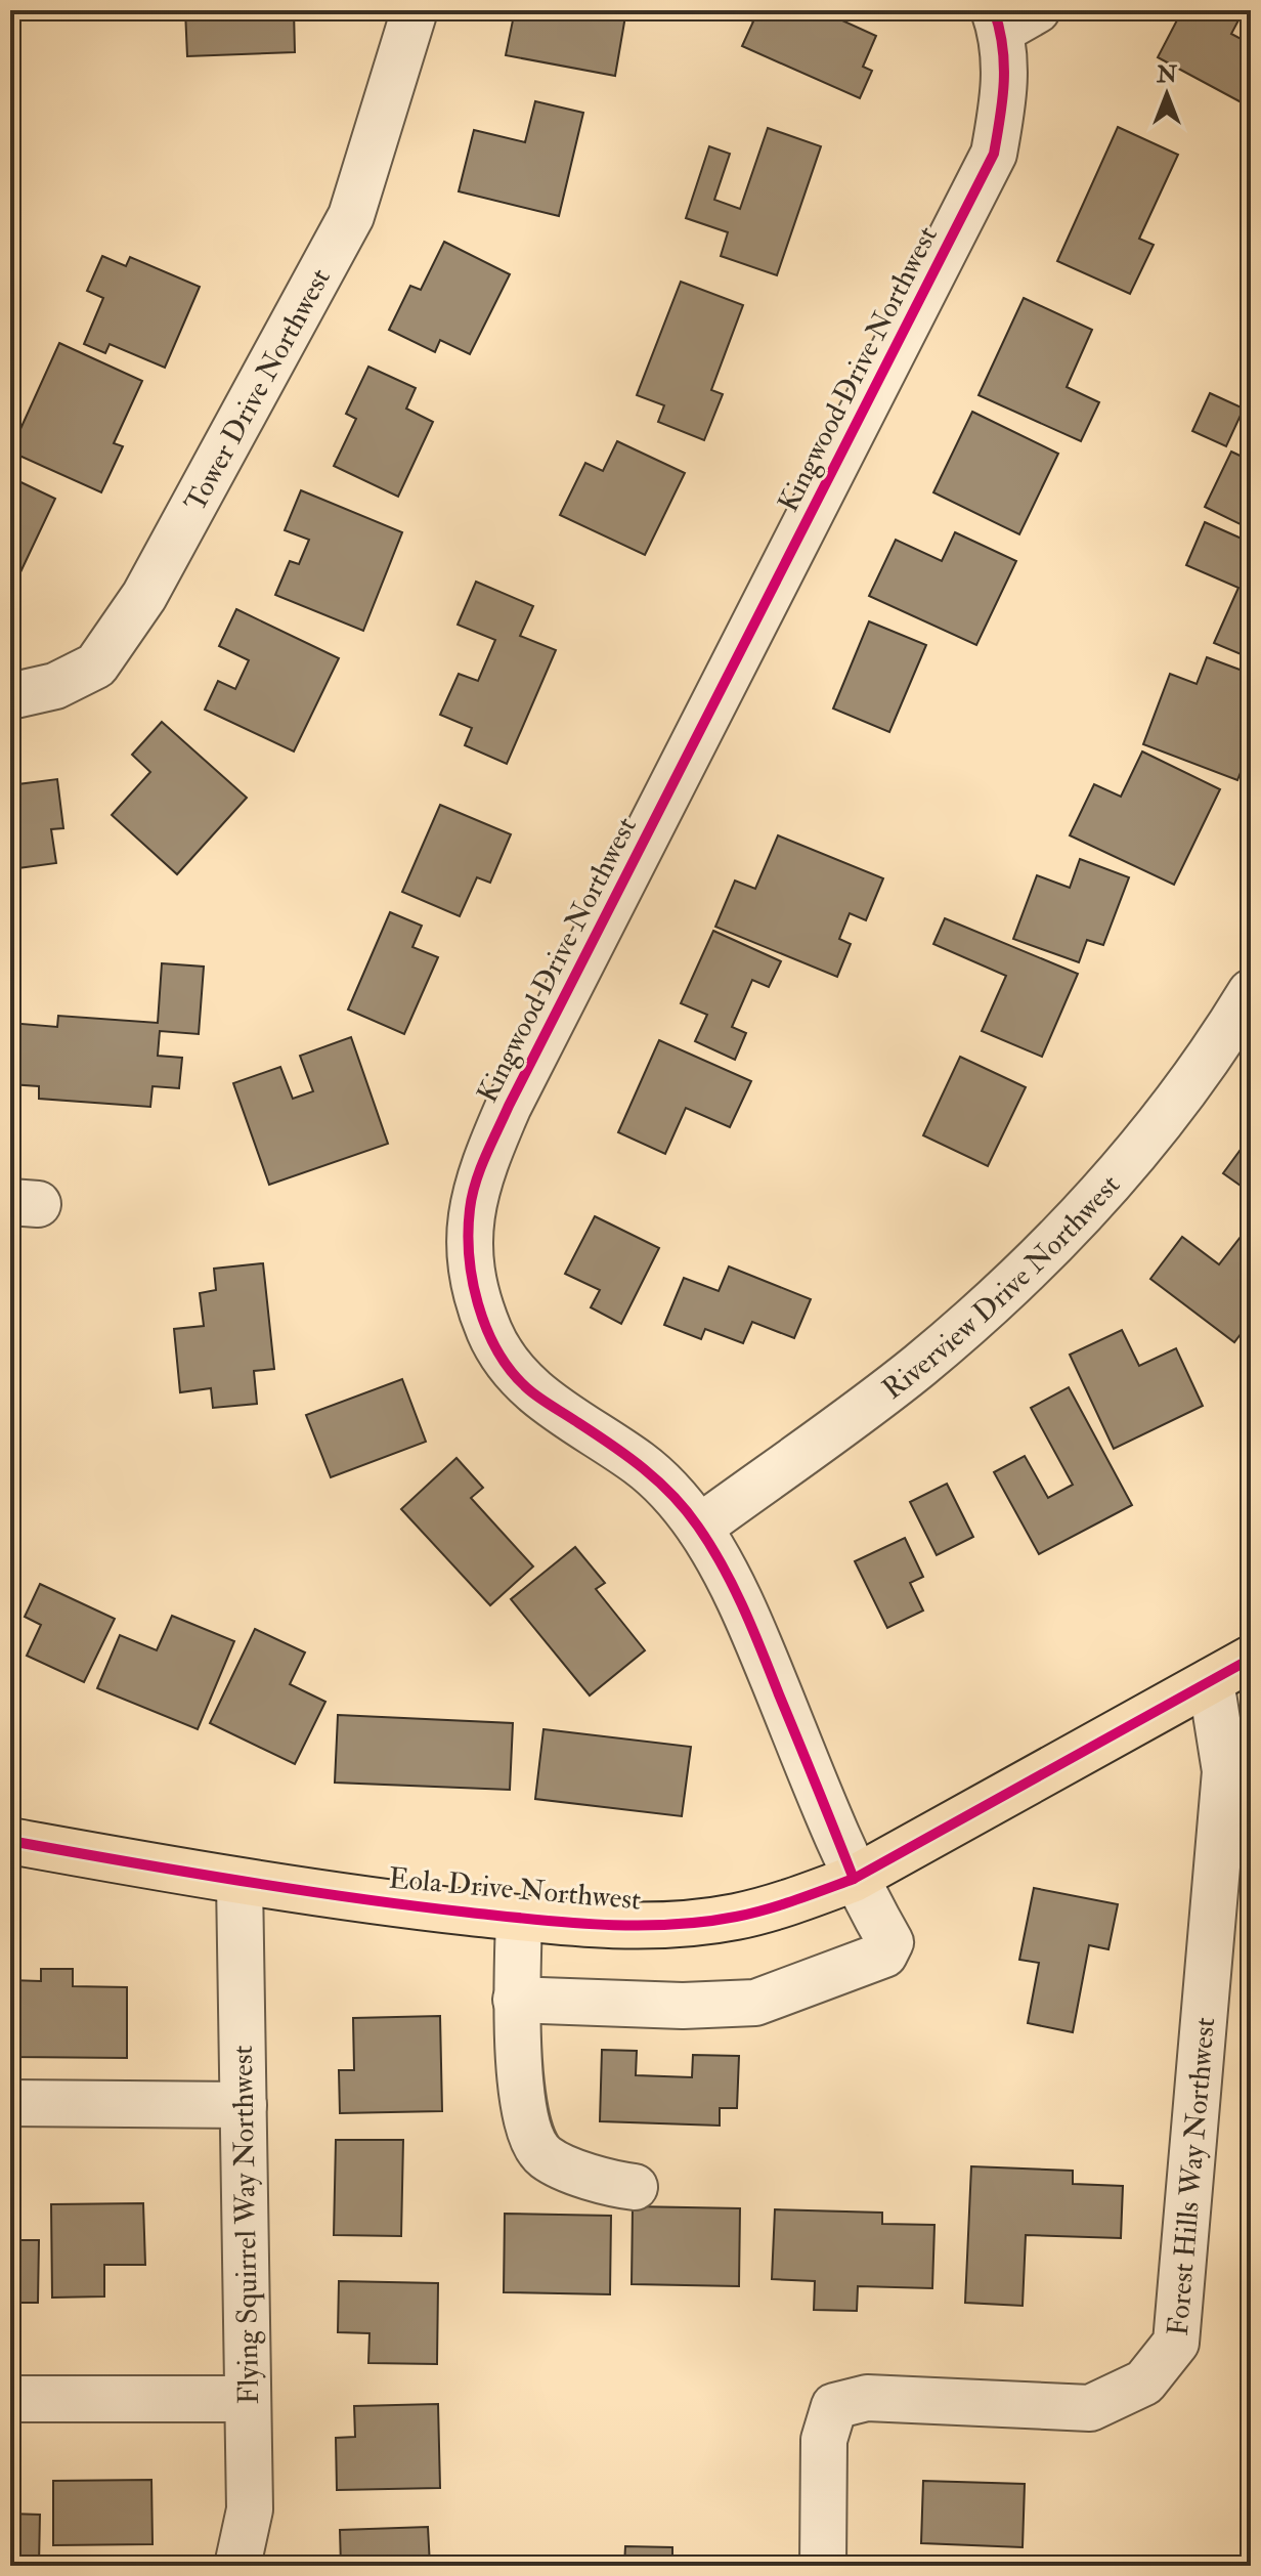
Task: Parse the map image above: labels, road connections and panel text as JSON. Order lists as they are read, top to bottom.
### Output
{
  "streets": {
    "main road": ["Eola Drive Northwest"],
    "street": [
      "Kingwood Drive Northwest",
      "Tower Drive Northwest",
      "Riverview Drive Northwest",
      "Forest Hills Way Northwest",
      "Flying Squirrel Way Northwest"
    ]
  },
  "crossings": [
    ["Kingwood Drive Northwest", "Riverview Drive Northwest"],
    ["Kingwood Drive Northwest", "Eola Drive Northwest"],
    ["Eola Drive Northwest", "Forest Hills Way Northwest"],
    ["Eola Drive Northwest", "Flying Squirrel Way Northwest"]
  ],
  "north": "top"
}
